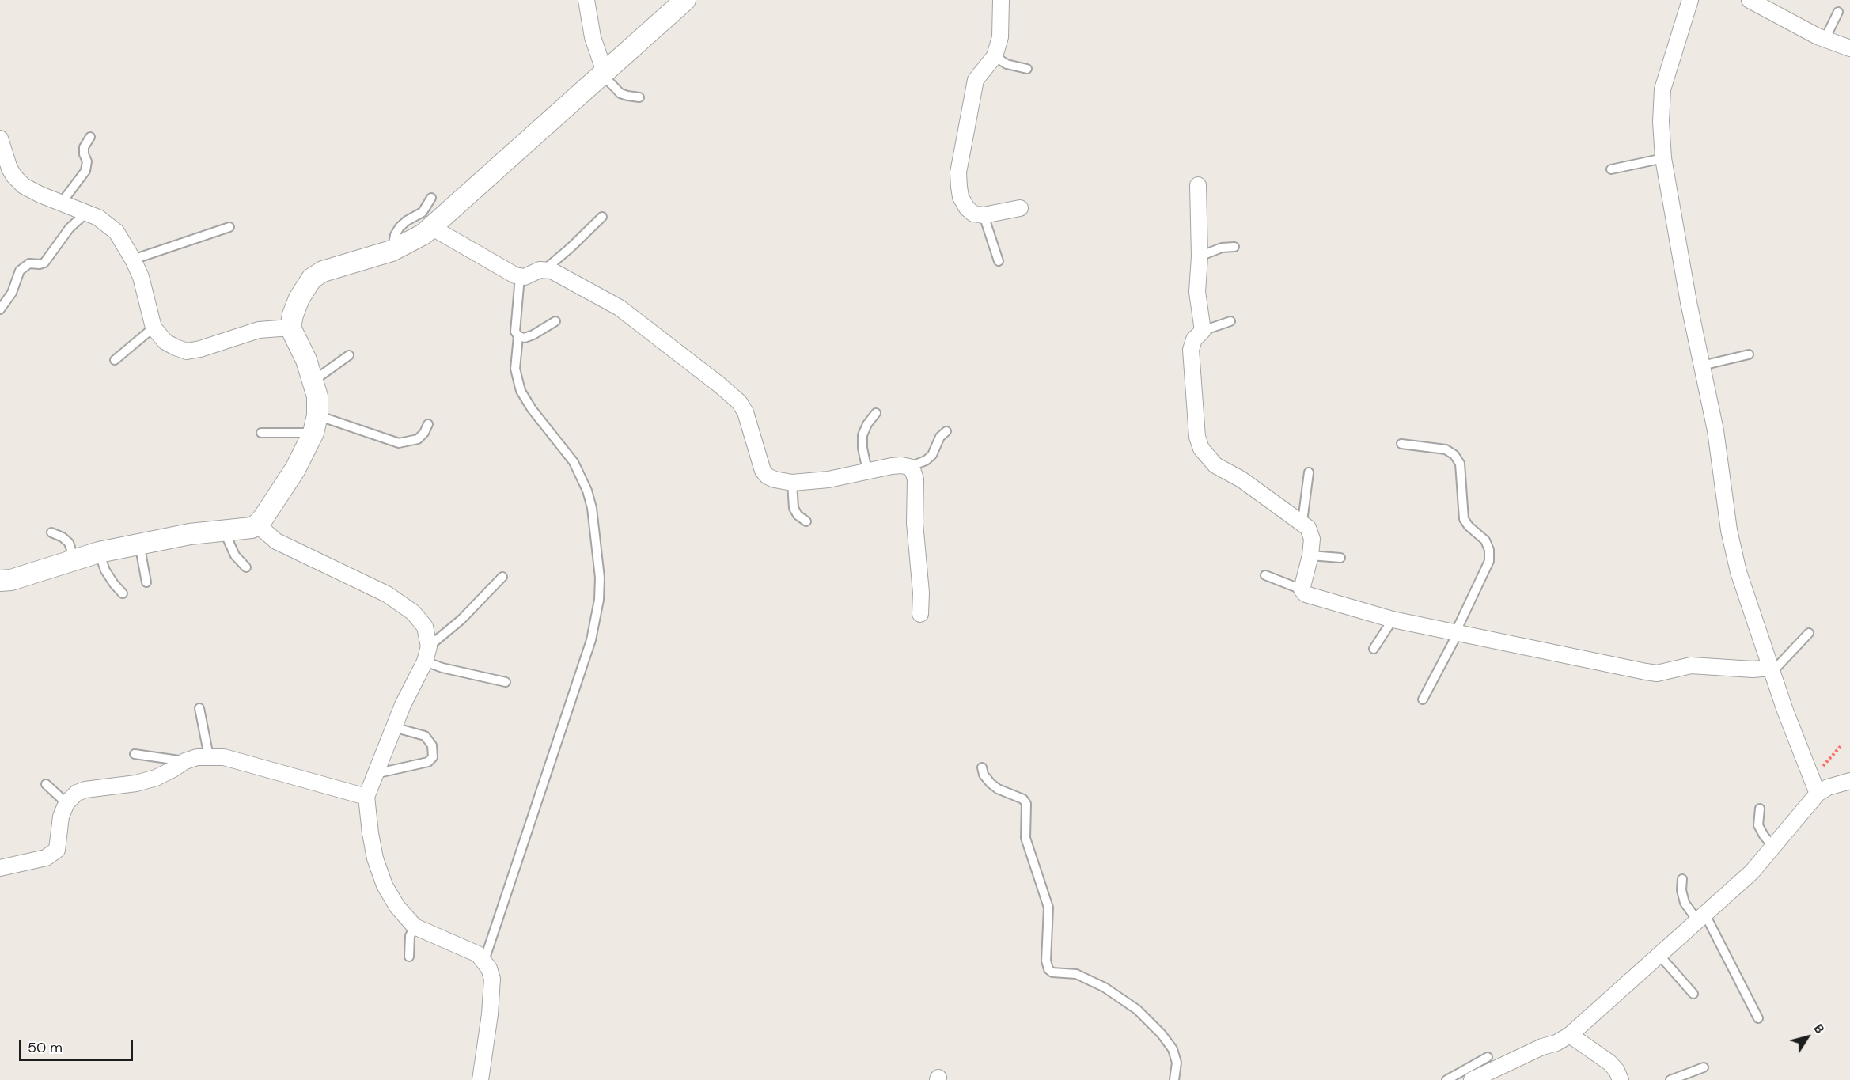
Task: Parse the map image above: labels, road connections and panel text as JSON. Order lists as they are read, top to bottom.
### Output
{
  "scale_bar": "50 m",
  "north": "top right"
}
